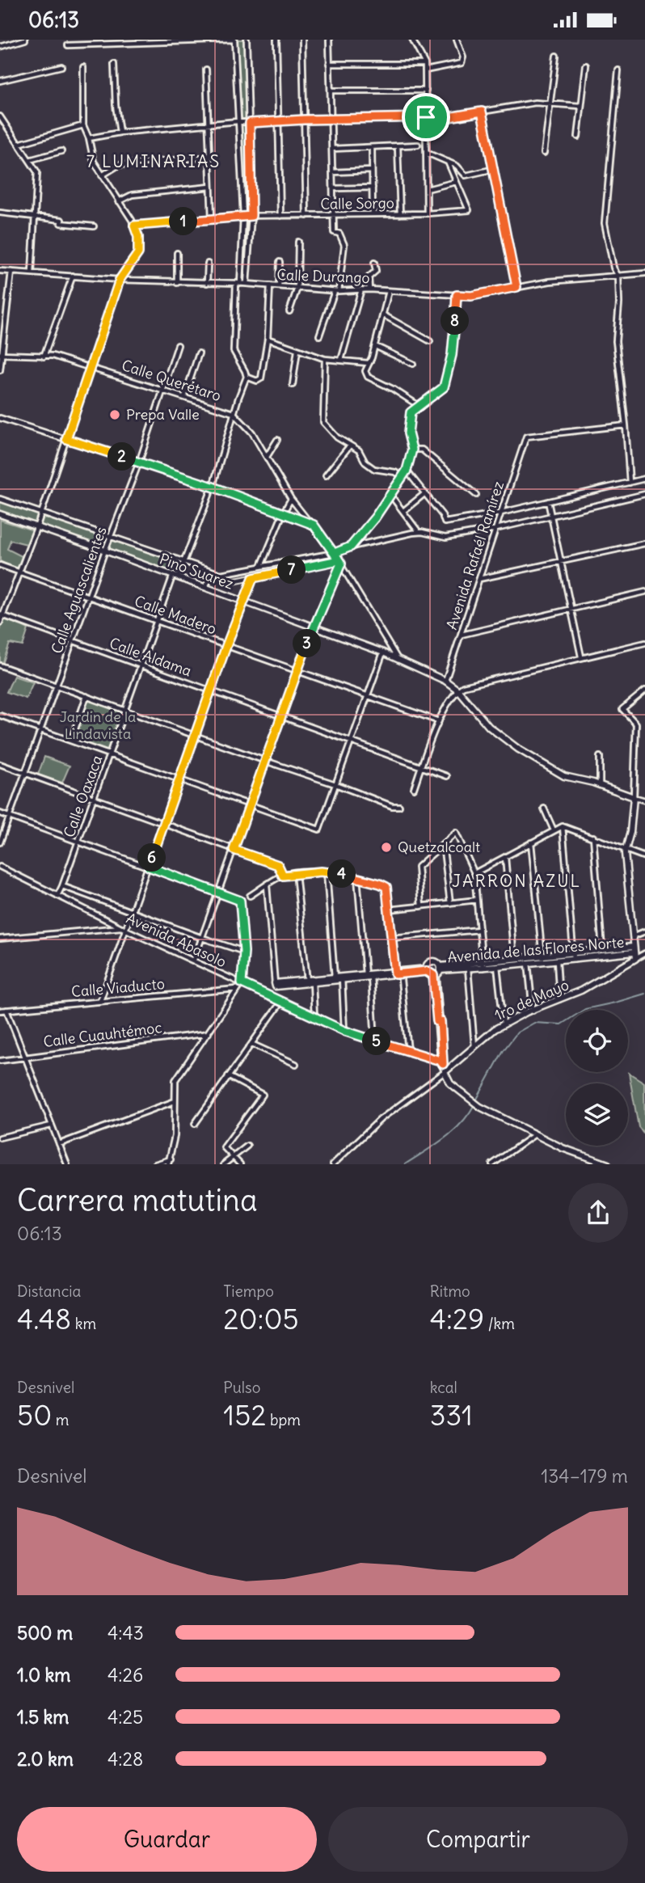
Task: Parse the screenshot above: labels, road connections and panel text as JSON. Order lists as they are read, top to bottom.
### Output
{
  "streets": {
    "street": [
      "Calle Sorgo",
      "Calle Durango",
      "Calle Querétaro",
      "Avenida Rafaél Ramírez",
      "Pino Suarez",
      "Calle Aguascalientes",
      "Calle Madero",
      "Calle Aldama",
      "Calle Oaxaca",
      "Avenida Abasolo",
      "Avenida de las Flores Norte",
      "Calle Viaducto",
      "1ro de Mayo",
      "Calle Cuauhtémoc"
    ]
  },
  "crossings": [
    ["Calle Querétaro", "Calle Aguascalientes"],
    ["Calle Querétaro", "Calle Oaxaca"],
    ["Avenida Rafaél Ramírez", "Pino Suarez"],
    ["Pino Suarez", "Calle Aguascalientes"],
    ["Pino Suarez", "Calle Oaxaca"],
    ["Calle Aguascalientes", "Calle Madero"],
    ["Calle Aguascalientes", "Calle Aldama"],
    ["Calle Madero", "Calle Oaxaca"],
    ["Calle Aldama", "Calle Oaxaca"],
    ["Calle Oaxaca", "Avenida Abasolo"],
    ["Avenida de las Flores Norte", "1ro de Mayo"]
  ],
  "districts": ["7 LUMINARIAS", "JARRON AZUL"],
  "parks": ["Jardin de la Lindavista"],
  "places": ["Prepa Valle", "Quetzalcoalt"],
  "page": {
    "status": "06:13",
    "pins": [
      "1",
      "8",
      "2",
      "7",
      "3",
      "6",
      "4",
      "5"
    ],
    "heading": ["Carrera matutina", "06:13"],
    "stats": [
      ["Distancia", "4.48 km"],
      ["Tiempo", "20:05"],
      ["Ritmo", "4:29 /km"],
      ["Desnivel", "50 m"],
      ["Pulso", "152 bpm"],
      ["kcal", "331"]
    ],
    "chart": ["Desnivel", "134–179 m"],
    "list": [
      {
        "name": "500 m",
        "note": "4:43"
      },
      {
        "name": "1.0 km",
        "note": "4:26"
      },
      {
        "name": "1.5 km",
        "note": "4:25"
      },
      {
        "name": "2.0 km",
        "note": "4:28"
      }
    ],
    "buttons": ["Guardar", "Compartir"]
  }
}
